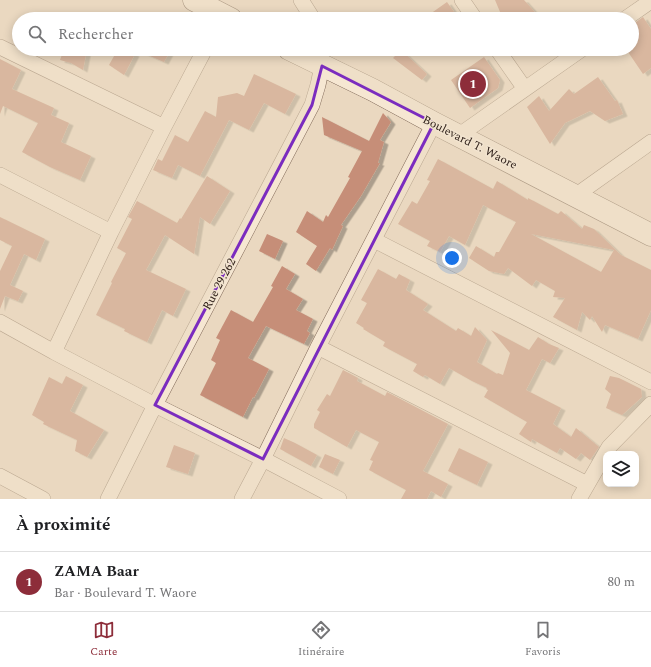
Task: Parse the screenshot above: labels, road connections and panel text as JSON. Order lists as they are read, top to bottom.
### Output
{
  "streets": {
    "street": ["Boulevard T. Waore", "Rue 29.262"]
  },
  "crossings": [
    ["Boulevard T. Waore", "Rue 29.262"]
  ],
  "page": {
    "search": "Rechercher",
    "pins": "1",
    "heading": "À proximité",
    "list": [
      {
        "mark": "1",
        "name": "ZAMA Baar",
        "note": "Bar · Boulevard T. Waore",
        "value": "80 m"
      }
    ],
    "nav": ["Carte", "Itinéraire", "Favoris"]
  }
}
